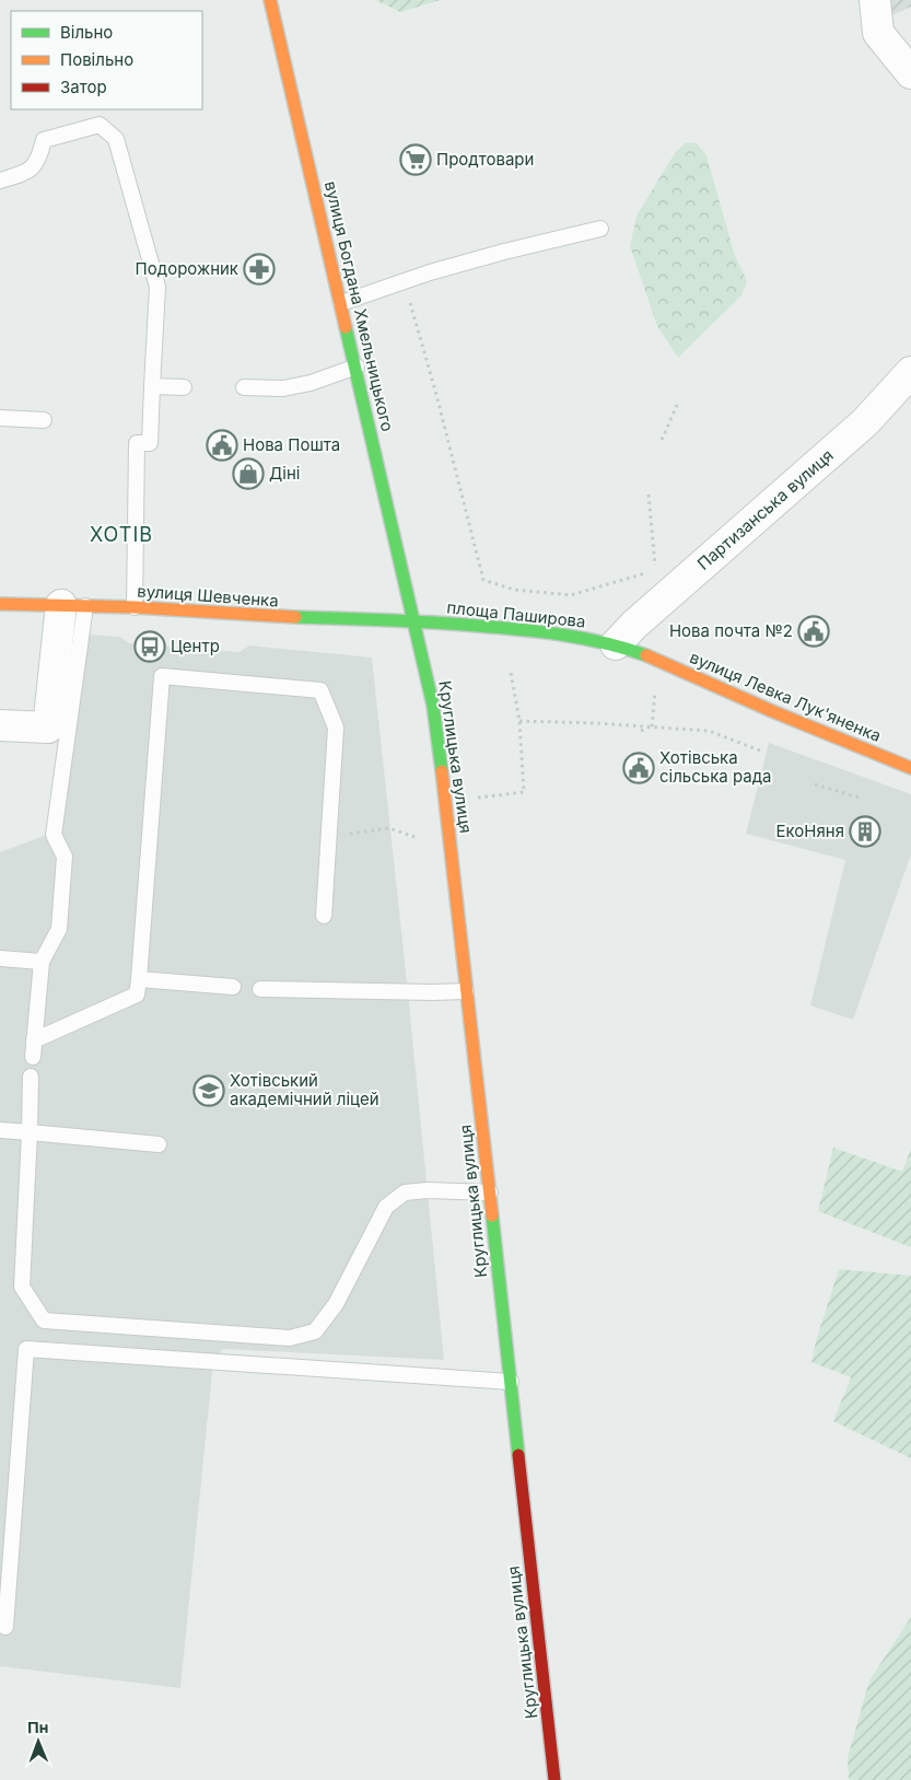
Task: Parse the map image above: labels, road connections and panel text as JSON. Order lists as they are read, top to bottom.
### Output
{
  "streets": {
    "street": [
      "вулиця Богдана Хмельницького",
      "Партизанська вулиця",
      "вулиця Шевченка",
      "площа Паширова",
      "вулиця Левка Лук'яненка",
      "Круглицька вулиця"
    ]
  },
  "crossings": [
    ["вулиця Богдана Хмельницького", "вулиця Шевченка"],
    ["вулиця Богдана Хмельницького", "площа Паширова"],
    ["вулиця Богдана Хмельницького", "Круглицька вулиця"],
    ["Партизанська вулиця", "площа Паширова"],
    ["Партизанська вулиця", "вулиця Левка Лук'яненка"],
    ["вулиця Шевченка", "площа Паширова"],
    ["вулиця Шевченка", "Круглицька вулиця"],
    ["площа Паширова", "вулиця Левка Лук'яненка"],
    ["площа Паширова", "Круглицька вулиця"]
  ],
  "districts": ["ХОТІВ"],
  "places": {
    "supermarket": ["Продтовари"],
    "pharmacy": ["Подорожник"],
    "public building": ["Нова Пошта", "Нова почта №2", "Хотівська сільська рада"],
    "shop": ["Діні"],
    "bus stop": ["Центр"],
    "building": ["ЕкоНяня"],
    "school or university": ["Хотівський академічний ліцей"]
  },
  "legend": ["Вільно", "Повільно", "Затор"],
  "north": "top"
}
